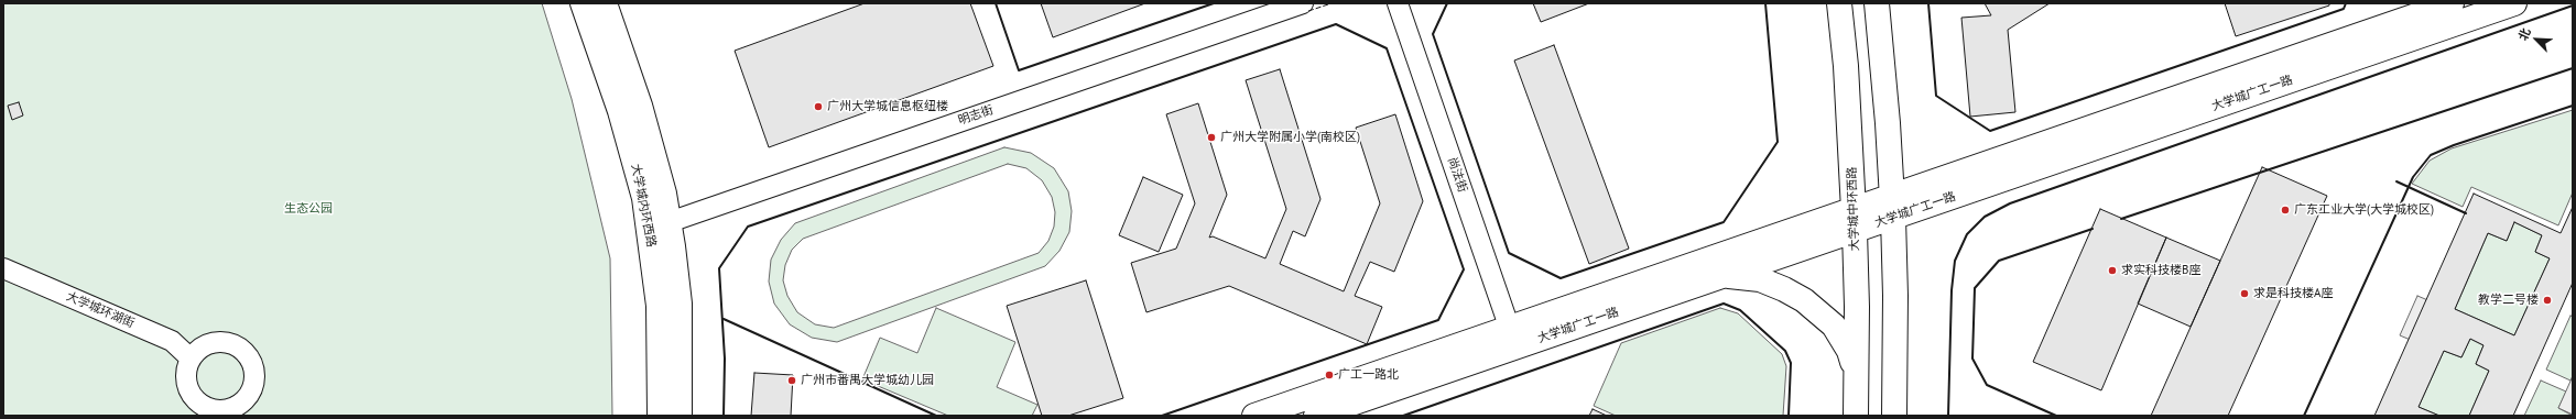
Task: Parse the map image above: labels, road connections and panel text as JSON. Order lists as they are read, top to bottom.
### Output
{
  "streets": {
    "main road": ["大学城广工一路", "大学城内环西路", "大学城中环西路"],
    "street": ["明志街", "尚法街", "大学城环湖街"]
  },
  "crossings": [
    ["大学城广工一路", "尚法街"],
    ["大学城广工一路", "大学城中环西路"],
    ["明志街", "大学城内环西路"]
  ],
  "parks": ["生态公园"],
  "places": [
    "广州大学城信息枢纽楼",
    "广州大学附属小学(南校区)",
    "广东工业大学(大学城校区)",
    "求实科技楼B座",
    "求是科技楼A座",
    "教学二号楼",
    "广工一路北",
    "广州市番禺大学城幼儿园"
  ],
  "north": "top left"
}
